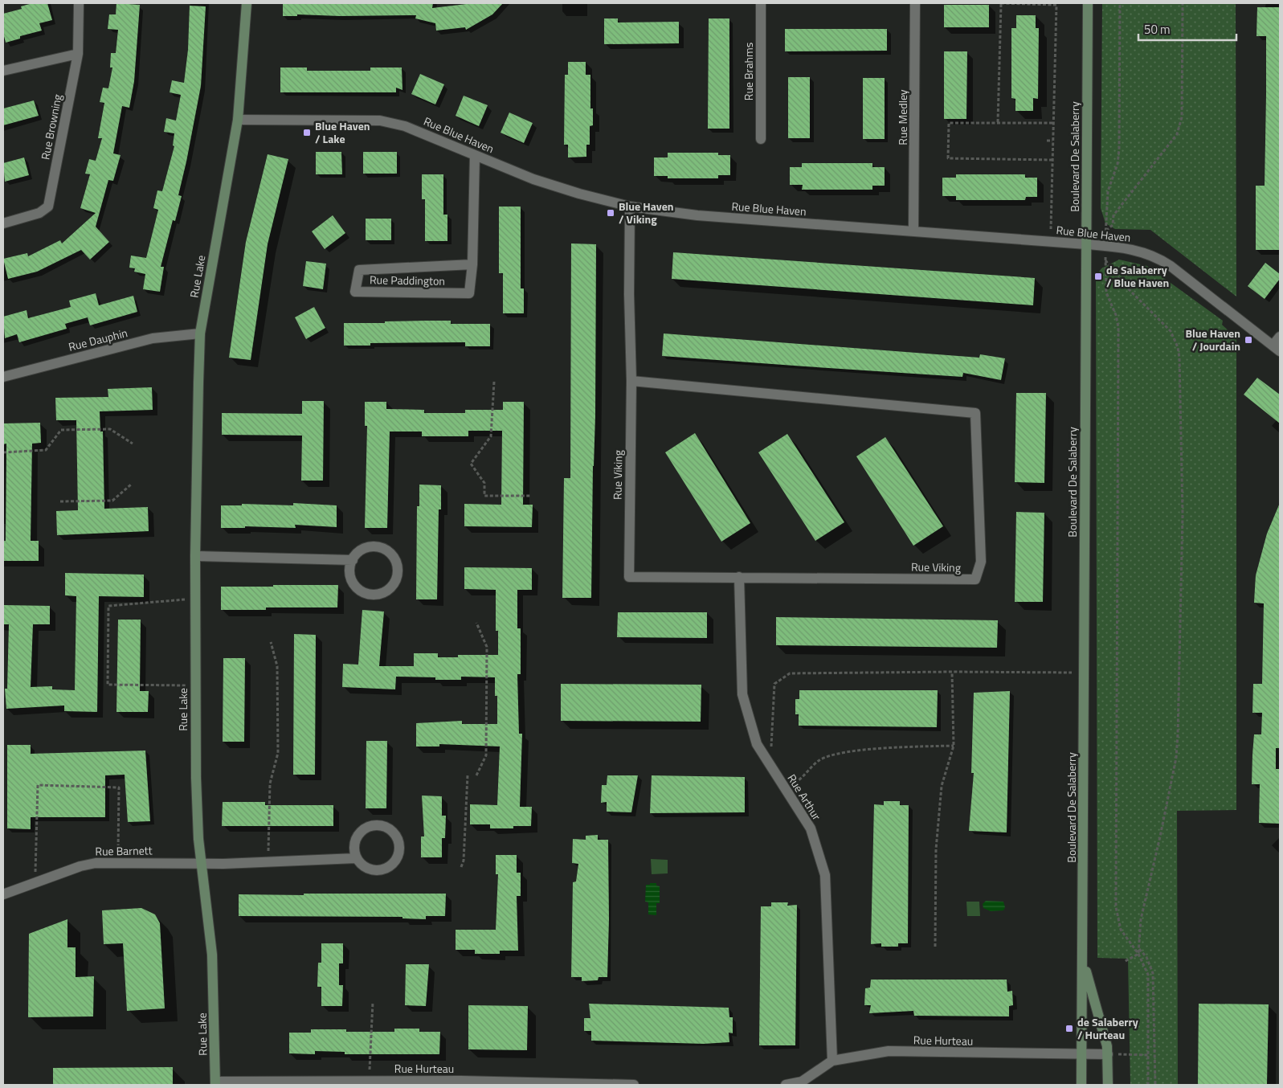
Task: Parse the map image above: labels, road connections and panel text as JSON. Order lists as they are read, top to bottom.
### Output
{
  "streets": {
    "street": [
      "Rue Brahms",
      "Rue Medley",
      "Rue Browning",
      "Rue Blue Haven",
      "Boulevard De Salaberry",
      "Rue Lake",
      "Rue Paddington",
      "Rue Dauphin",
      "Rue Viking",
      "Rue Arthur",
      "Rue Barnett",
      "Rue Hurteau"
    ]
  },
  "crossings": [
    ["Rue Medley", "Rue Blue Haven"],
    ["Rue Blue Haven", "Boulevard De Salaberry"],
    ["Rue Blue Haven", "Rue Lake"],
    ["Rue Blue Haven", "Rue Paddington"],
    ["Rue Blue Haven", "Rue Viking"],
    ["Boulevard De Salaberry", "Rue Hurteau"],
    ["Rue Lake", "Rue Dauphin"],
    ["Rue Lake", "Rue Barnett"],
    ["Rue Lake", "Rue Hurteau"],
    ["Rue Viking", "Rue Arthur"],
    ["Rue Arthur", "Rue Hurteau"]
  ],
  "places": {
    "transit": [
      "Blue Haven / Lake",
      "Blue Haven / Viking",
      "de Salaberry / Blue Haven",
      "Blue Haven / Jourdain",
      "de Salaberry / Hurteau"
    ]
  },
  "scale_bar": "50 m"
}
